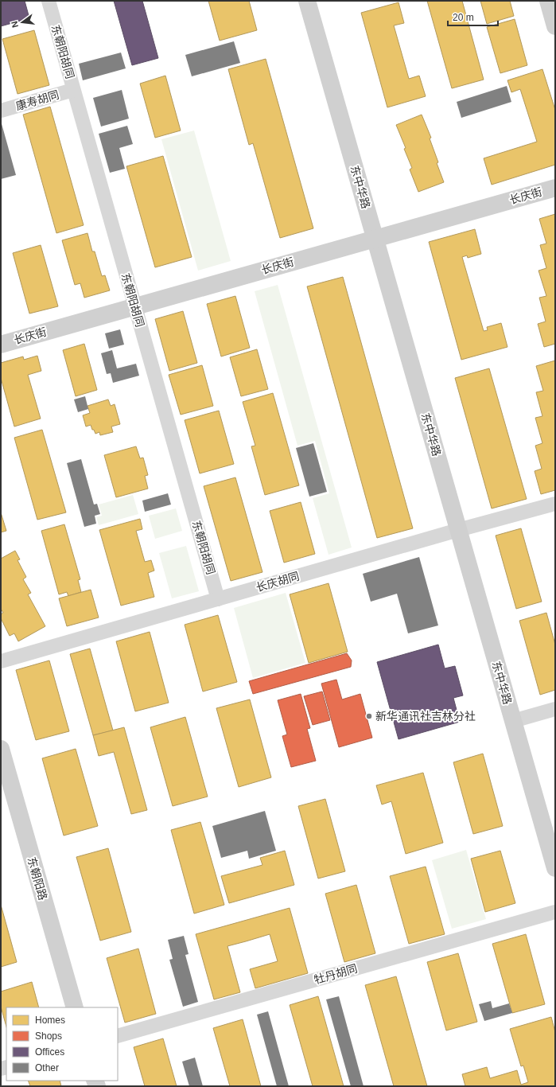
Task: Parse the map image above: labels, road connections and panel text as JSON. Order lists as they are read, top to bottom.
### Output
{
  "streets": {
    "street": [
      "东朝阳胡同",
      "康寿胡同",
      "东中华路",
      "长庆街",
      "长庆胡同",
      "东朝阳路",
      "牡丹胡同"
    ]
  },
  "crossings": [
    ["东朝阳胡同", "康寿胡同"],
    ["东朝阳胡同", "长庆街"],
    ["东朝阳胡同", "长庆胡同"],
    ["东中华路", "长庆街"],
    ["东中华路", "长庆胡同"]
  ],
  "places": ["新华通讯社吉林分社"],
  "legend": [
    "Homes",
    "Shops",
    "Offices",
    "Other"
  ],
  "scale_bar": "20 m",
  "north": "left"
}
